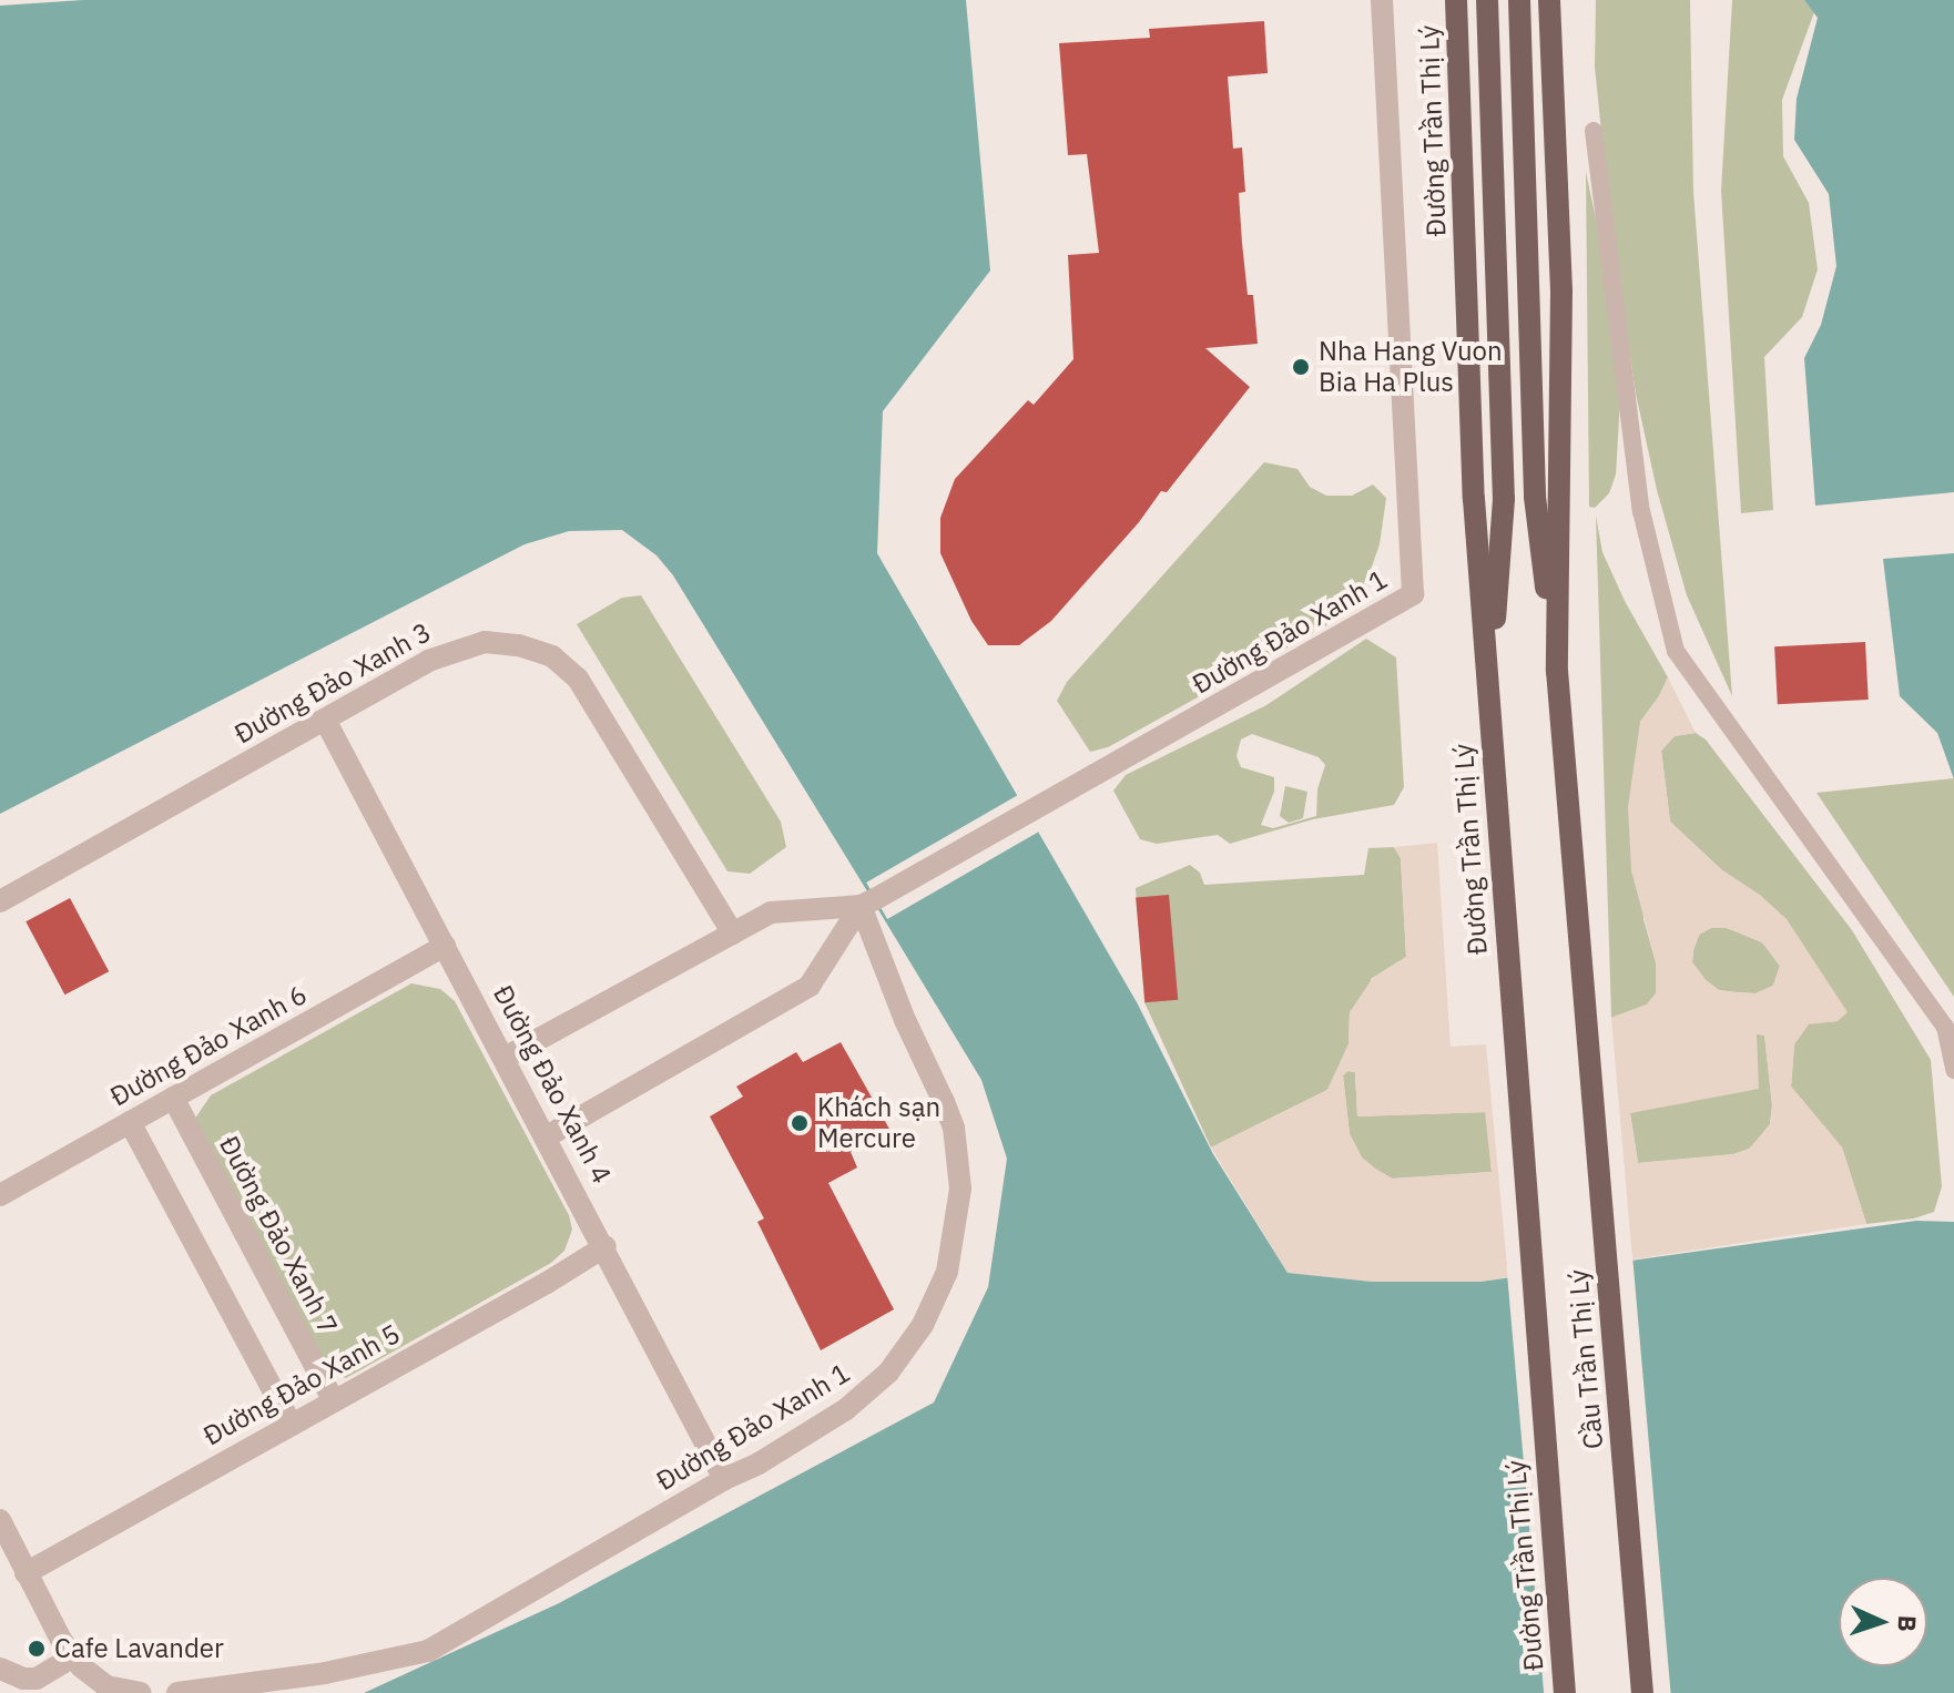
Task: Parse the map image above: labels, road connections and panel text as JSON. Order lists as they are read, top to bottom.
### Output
{
  "streets": {
    "main road": ["Đường Trần Thị Lý", "Cầu Trần Thị Lý"],
    "street": [
      "Đường Đảo Xanh 1",
      "Đường Đảo Xanh 3",
      "Đường Đảo Xanh 6",
      "Đường Đảo Xanh 4",
      "Đường Đảo Xanh 7",
      "Đường Đảo Xanh 5"
    ]
  },
  "crossings": [
    ["Đường Đảo Xanh 1", "Đường Đảo Xanh 3"],
    ["Đường Đảo Xanh 1", "Đường Đảo Xanh 4"],
    ["Đường Đảo Xanh 3", "Đường Đảo Xanh 4"],
    ["Đường Đảo Xanh 6", "Đường Đảo Xanh 4"],
    ["Đường Đảo Xanh 6", "Đường Đảo Xanh 7"],
    ["Đường Đảo Xanh 4", "Đường Đảo Xanh 5"],
    ["Đường Đảo Xanh 7", "Đường Đảo Xanh 5"]
  ],
  "places": ["Nha Hang Vuon Bia Ha Plus", "Khách sạn Mercure", "Cafe Lavander"],
  "north": "right"
}
